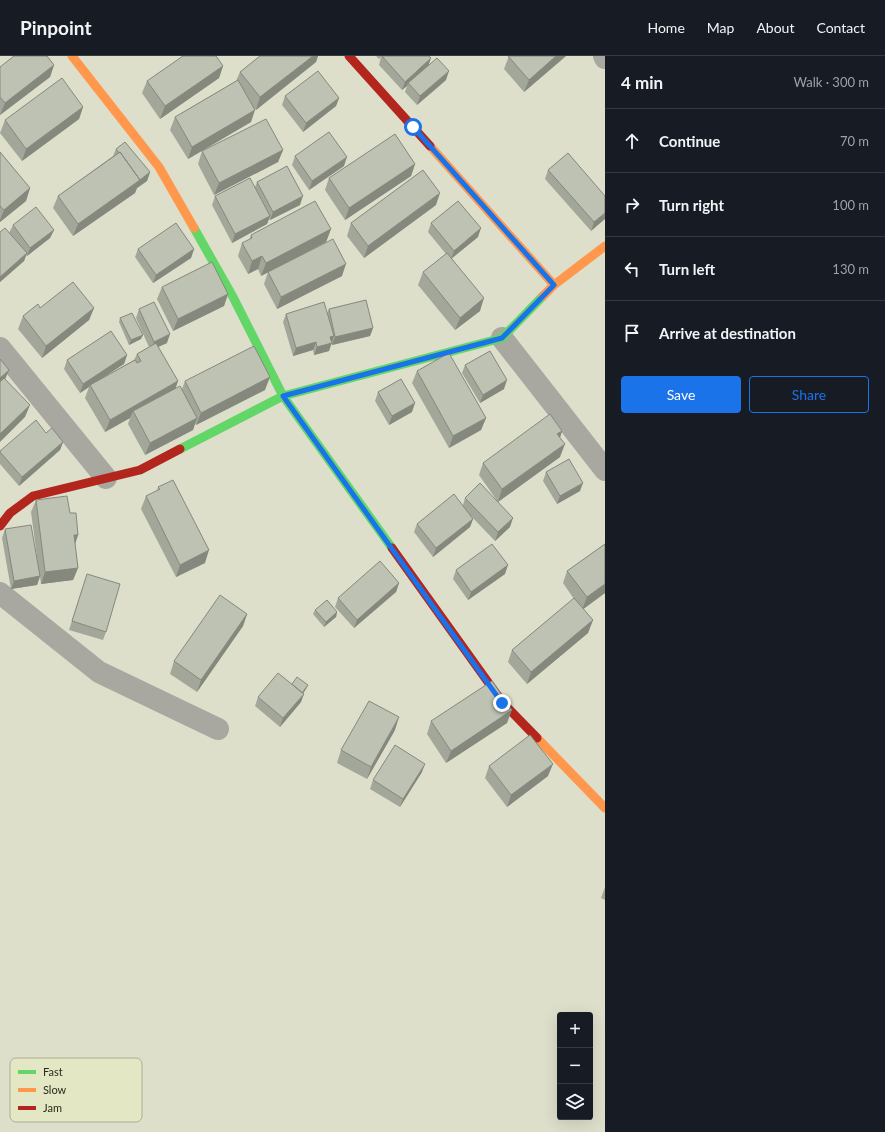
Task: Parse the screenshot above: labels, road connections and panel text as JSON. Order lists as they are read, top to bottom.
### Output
{
  "legend": ["Fast", "Slow", "Jam"],
  "page": {
    "header": "Pinpoint",
    "nav": [
      "Home",
      "Map",
      "About",
      "Contact"
    ],
    "heading": ["4 min", "Walk · 300 m"],
    "list": [
      ["Continue", "70 m"],
      ["Turn right", "100 m"],
      ["Turn left", "130 m"],
      "Arrive at destination"
    ],
    "buttons": ["Save", "Share"],
    "map_buttons": ["+", "−"]
  }
}
